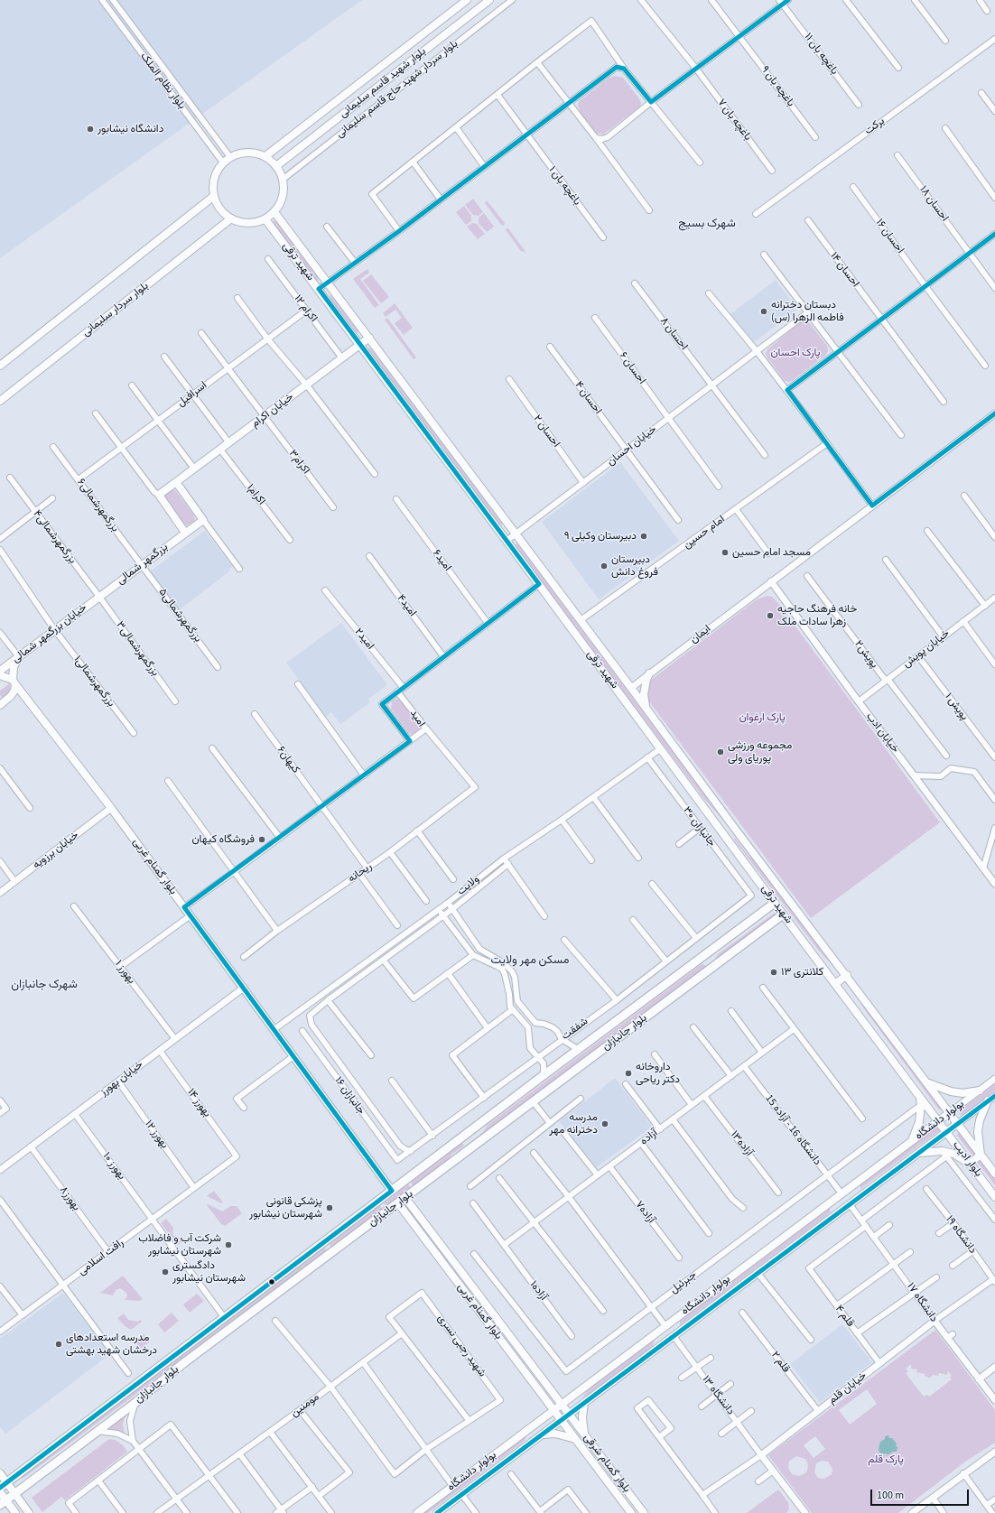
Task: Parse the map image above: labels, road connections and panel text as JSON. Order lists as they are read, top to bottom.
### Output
{
  "streets": {
    "main road": [
      "بلوار شهید قاسم سلیمانی",
      "شهید ترقی",
      "بلوار سردار سلیمانی",
      "خیابان اکرام",
      "بزرگمهر شمالی",
      "خیابان بزرگمهر شمالی",
      "بلوار گمنام غربی",
      "بلوار جانبازان",
      "بولوار دانشگاه",
      "بلوار ادیب",
      "بلوار گمنام شرقی"
    ],
    "street": [
      "باغچه بان ۱۱",
      "بلوار نظام الملک",
      "باغچه بان ۹",
      "بلوار سردار شهید حاج قاسم سلیمانی",
      "باغچه بان ۷",
      "برکت",
      "باغچه بان ۱",
      "احسان ۱۸",
      "احسان ۱۶",
      "احسان ۱۴",
      "اکرام ۱۲",
      "احسان ۸",
      "احسان ۶",
      "اسرافیل",
      "احسان ۴",
      "احسان ۲",
      "خیابان احسان",
      "اکرام۳",
      "اکرام۱",
      "بزرگمهرشمالی۶",
      "امام حسین",
      "بزرگمهرشمالی۴",
      "امید۶",
      "امید۴",
      "بزرگمهرشمالی۵",
      "ایمان",
      "امید۲",
      "بزرگمهرشمالی۳",
      "خیابان پویش",
      "پویش۲",
      "بزرگمهرشمالی۱",
      "پویش ۱",
      "امید",
      "خیابان ادب",
      "کیهان۶",
      "جانبازان ۳۰",
      "خیابان برزویه",
      "ریحانه",
      "ولایت",
      "بهورز ۱",
      "شفقت",
      "خیابان بهورز",
      "جانبازان ۱۶",
      "بهورز ۱۴",
      "دانشگاه 16 - آزاده 15",
      "بهورز ۱۲",
      "آزاده",
      "آزاده۱۳",
      "بهورز ۱۰",
      "بهورز۸",
      "آزاده۷",
      "دانشگاه ۱۹",
      "رافت اسلامی",
      "جبرئیل",
      "آزاده۱",
      "دانشگاه ۱۷",
      "قلم ۴",
      "شهید رجبی نسری",
      "قلم ۲",
      "خیابان قلم",
      "دانشگاه ۱۳",
      "مومنین"
    ]
  },
  "crossings": [
    ["بلوار نظام الملک", "بلوار شهید قاسم سلیمانی"],
    ["بلوار نظام الملک", "بلوار سردار شهید حاج قاسم سلیمانی"],
    ["بلوار نظام الملک", "شهید ترقی"],
    ["بلوار نظام الملک", "بلوار سردار سلیمانی"],
    ["بلوار شهید قاسم سلیمانی", "بلوار سردار شهید حاج قاسم سلیمانی"],
    ["بلوار شهید قاسم سلیمانی", "شهید ترقی"],
    ["بلوار شهید قاسم سلیمانی", "بلوار سردار سلیمانی"],
    ["بلوار سردار شهید حاج قاسم سلیمانی", "شهید ترقی"],
    ["بلوار سردار شهید حاج قاسم سلیمانی", "بلوار سردار سلیمانی"],
    ["شهید ترقی", "بلوار سردار سلیمانی"],
    ["شهید ترقی", "خیابان اکرام"],
    ["شهید ترقی", "خیابان احسان"],
    ["شهید ترقی", "امام حسین"],
    ["شهید ترقی", "ایمان"],
    ["شهید ترقی", "امید"],
    ["شهید ترقی", "ولایت"],
    ["شهید ترقی", "بلوار جانبازان"],
    ["شهید ترقی", "بولوار دانشگاه"],
    ["شهید ترقی", "بلوار ادیب"],
    ["اکرام ۱۲", "اسرافیل"],
    ["اکرام ۱۲", "خیابان اکرام"],
    ["احسان ۸", "خیابان احسان"],
    ["احسان ۶", "خیابان احسان"],
    ["اسرافیل", "اکرام۳"],
    ["اسرافیل", "بزرگمهرشمالی۶"],
    ["احسان ۴", "خیابان احسان"],
    ["خیابان اکرام", "اکرام۳"],
    ["خیابان اکرام", "اکرام۱"],
    ["احسان ۲", "خیابان احسان"],
    ["بزرگمهرشمالی۶", "بزرگمهر شمالی"],
    ["بزرگمهرشمالی۶", "بزرگمهرشمالی۵"],
    ["بزرگمهرشمالی۴", "بزرگمهر شمالی"],
    ["بزرگمهرشمالی۴", "خیابان بزرگمهر شمالی"],
    ["بزرگمهرشمالی۴", "بزرگمهرشمالی۳"],
    ["امید۶", "امید"],
    ["بزرگمهر شمالی", "بزرگمهرشمالی۵"],
    ["بزرگمهر شمالی", "خیابان بزرگمهر شمالی"],
    ["بزرگمهر شمالی", "بزرگمهرشمالی۳"],
    ["امید۴", "امید"],
    ["خیابان بزرگمهر شمالی", "بزرگمهرشمالی۳"],
    ["خیابان بزرگمهر شمالی", "بزرگمهرشمالی۱"],
    ["ایمان", "خیابان ادب"],
    ["امید۲", "امید"],
    ["خیابان پویش", "پویش۲"],
    ["خیابان پویش", "پویش ۱"],
    ["خیابان پویش", "خیابان ادب"],
    ["امید", "ریحانه"],
    ["کیهان۶", "ریحانه"],
    ["جانبازان ۳۰", "ولایت"],
    ["جانبازان ۳۰", "شفقت"],
    ["خیابان برزویه", "بلوار گمنام غربی"],
    ["بلوار گمنام غربی", "ولایت"],
    ["بلوار گمنام غربی", "بلوار جانبازان"],
    ["بلوار گمنام غربی", "خیابان بهورز"],
    ["بلوار گمنام غربی", "بولوار دانشگاه"],
    ["بلوار گمنام غربی", "بلوار گمنام شرقی"],
    ["بهورز ۱", "خیابان بهورز"],
    ["شفقت", "جانبازان ۱۶"],
    ["بلوار جانبازان", "بهورز ۱۰"],
    ["خیابان بهورز", "بهورز ۱۴"],
    ["خیابان بهورز", "بهورز ۱۲"],
    ["خیابان بهورز", "بهورز ۱۰"],
    ["خیابان بهورز", "بهورز۸"],
    ["بهورز ۱۴", "رافت اسلامی"],
    ["بولوار دانشگاه", "دانشگاه 16 - آزاده 15"],
    ["بولوار دانشگاه", "بلوار ادیب"],
    ["بولوار دانشگاه", "دانشگاه ۱۷"],
    ["بولوار دانشگاه", "دانشگاه ۱۳"],
    ["بولوار دانشگاه", "بلوار گمنام شرقی"],
    ["دانشگاه 16 - آزاده 15", "آزاده"],
    ["دانشگاه 16 - آزاده 15", "جبرئیل"],
    ["بهورز ۱۲", "رافت اسلامی"],
    ["آزاده", "آزاده۱۳"],
    ["آزاده", "آزاده۷"],
    ["آزاده", "آزاده۱"],
    ["بهورز ۱۰", "رافت اسلامی"],
    ["بهورز۸", "رافت اسلامی"],
    ["دانشگاه ۱۷", "قلم ۴"],
    ["دانشگاه ۱۷", "خیابان قلم"],
    ["قلم ۴", "خیابان قلم"],
    ["شهید رجبی نسری", "مومنین"],
    ["قلم ۲", "خیابان قلم"],
    ["خیابان قلم", "دانشگاه ۱۳"]
  ],
  "districts": ["شهرک بسیج", "مسکن مهر ولایت", "شهرک جانبازان"],
  "parks": ["پارک احسان", "پارک ارغوان", "پارک قلم"],
  "places": [
    "دانشگاه نیشابور",
    "دبستان دخترانه فاطمه الزهرا (س)",
    "دبیرستان وکیلی ۹",
    "مسجد امام حسین",
    "دبیرستان فروغ دانش",
    "خانه فرهنگ حاجیه زهرا سادات ملک",
    "مجموعه ورزشی پوریای ولی",
    "فروشگاه کیهان",
    "کلانتری ۱۳",
    "داروخانه دکتر ریاحی",
    "مدرسه دخترانه مهر",
    "پزشکی قانونی شهرستان نیشابور",
    "شرکت آب و فاضلاب شهرستان نیشابور",
    "دادگستری شهرستان نیشابور",
    "مدرسه استعدادهای درخشان شهید بهشتی"
  ],
  "scale_bar": "100 m"
}
